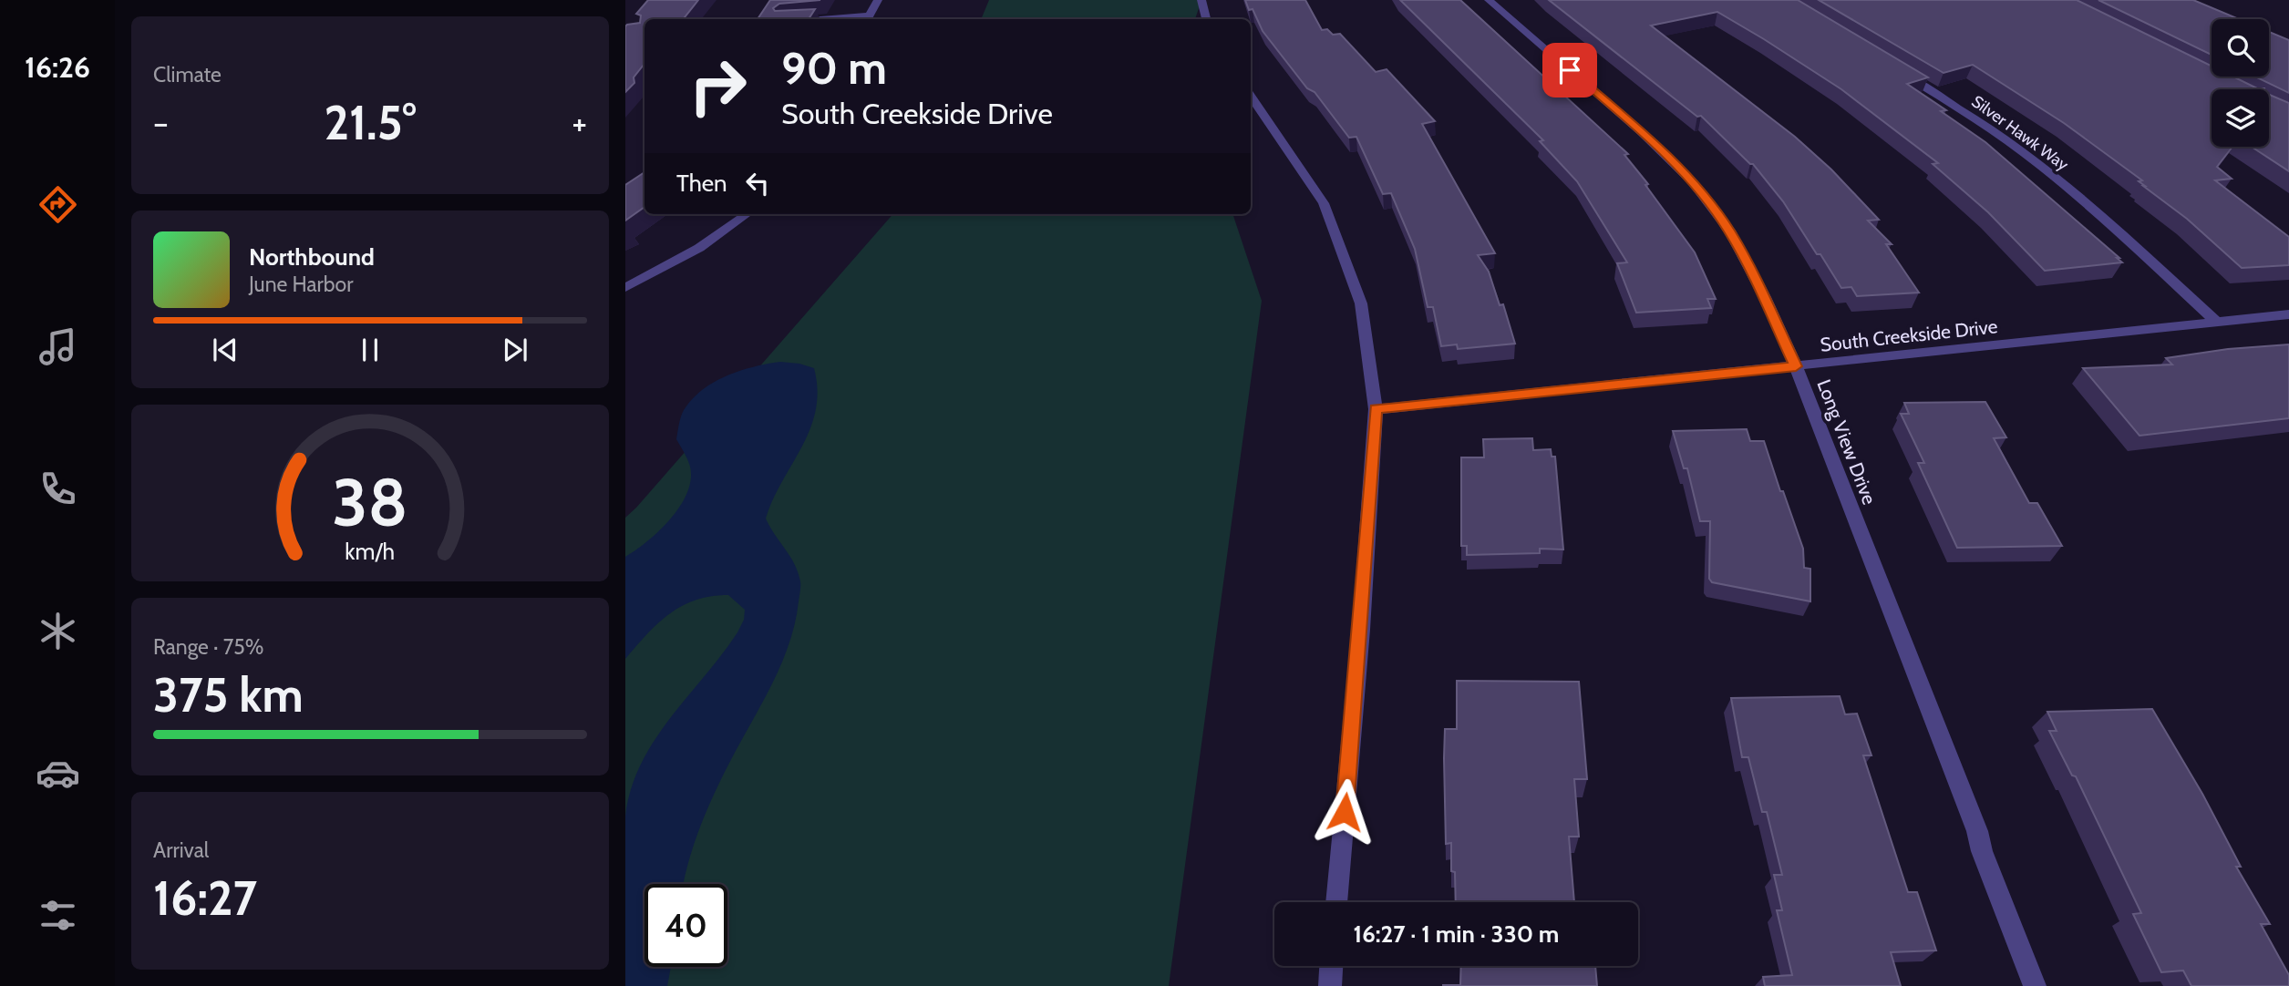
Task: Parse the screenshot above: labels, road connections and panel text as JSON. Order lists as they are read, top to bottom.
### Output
{
  "streets": {
    "street": ["Silver Hawk Way", "South Creekside Drive", "Long View Drive"]
  },
  "crossings": [
    ["Silver Hawk Way", "South Creekside Drive"],
    ["South Creekside Drive", "Long View Drive"]
  ],
  "page": {
    "tabs": "16:26",
    "tile": [
      "Climate",
      ["Range · 75%", "375 km"],
      ["Arrival", "16:27"]
    ],
    "turn": ["90 m", "South Creekside Drive"],
    "heat": ["−", "21.5°", "+"],
    "then": "Then",
    "song": ["Northbound", "June Harbor"],
    "limit": "40",
    "trip": "16:27 · 1 min · 330 m",
    "gauge": ["38", "km/h"]
  }
}
